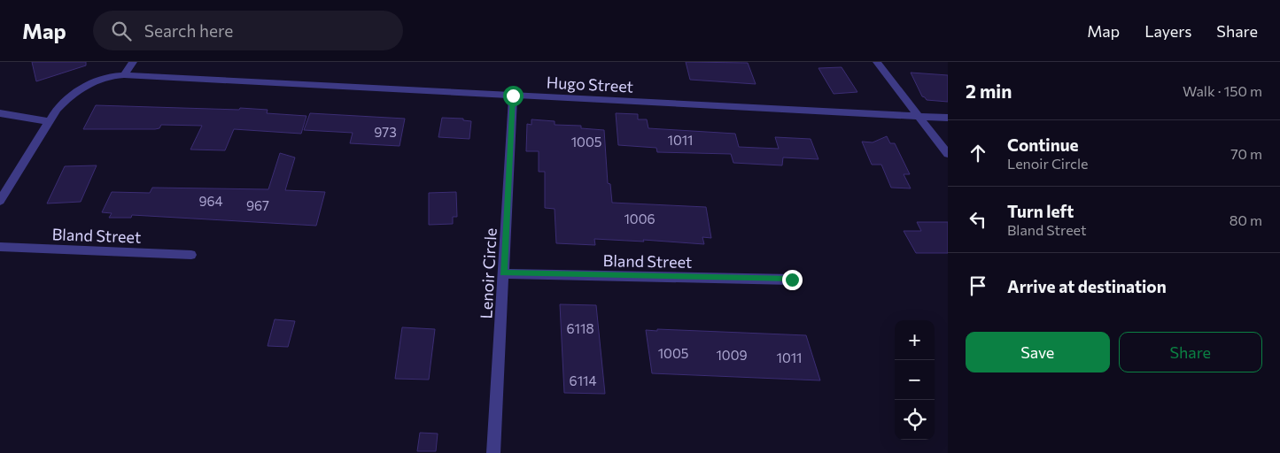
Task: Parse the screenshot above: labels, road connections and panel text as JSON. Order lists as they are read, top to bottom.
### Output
{
  "streets": {
    "street": ["Hugo Street", "Bland Street", "Lenoir Circle"]
  },
  "crossings": [
    ["Hugo Street", "Lenoir Circle"],
    ["Bland Street", "Lenoir Circle"]
  ],
  "house_numbers": [
    "973",
    "1011",
    "1005",
    "964",
    "967",
    "1006",
    "6118",
    "1005",
    "1009",
    "1011",
    "6114"
  ],
  "page": {
    "header": "Map",
    "search": "Search here",
    "nav": ["Map", "Layers", "Share"],
    "heading": ["2 min", "Walk · 150 m"],
    "list": [
      ["Continue", "Lenoir Circle", "70 m"],
      ["Turn left", "Bland Street", "80 m"],
      "Arrive at destination"
    ],
    "buttons": ["Save", "Share"],
    "map_buttons": ["+", "−"]
  }
}
